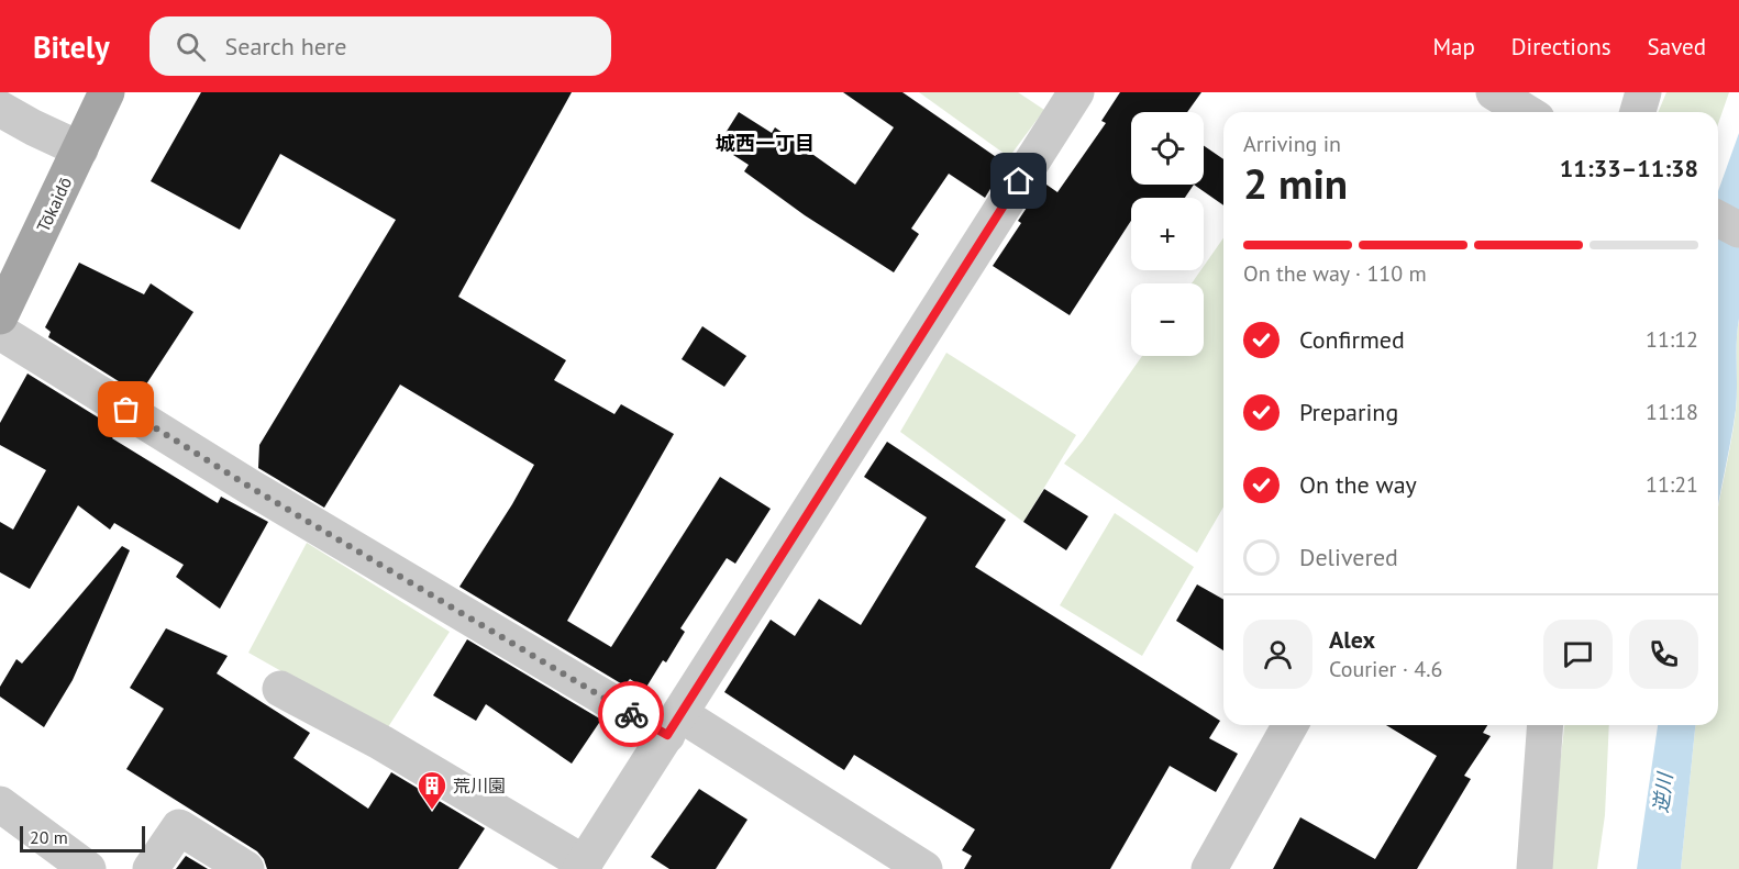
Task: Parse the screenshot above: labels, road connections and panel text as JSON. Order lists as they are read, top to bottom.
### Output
{
  "streets": {
    "main road": ["Tōkaidō"]
  },
  "districts": ["城西一丁目"],
  "water": ["逆川"],
  "places": {
    "building": ["荒川園"]
  },
  "scale_bar": "20 m",
  "page": {
    "header": "Bitely",
    "search": "Search here",
    "nav": ["Map", "Directions", "Saved"],
    "map_buttons": ["+", "−"],
    "heading": ["2 min", "Arriving in", "11:33–11:38"],
    "panel": ["Alex", "Courier · 4.6"],
    "bar": "On the way · 110 m",
    "list": [
      ["Confirmed", "11:12"],
      ["Preparing", "11:18"],
      ["On the way", "11:21"],
      "Delivered"
    ],
    "scale": "20 m"
  }
}
